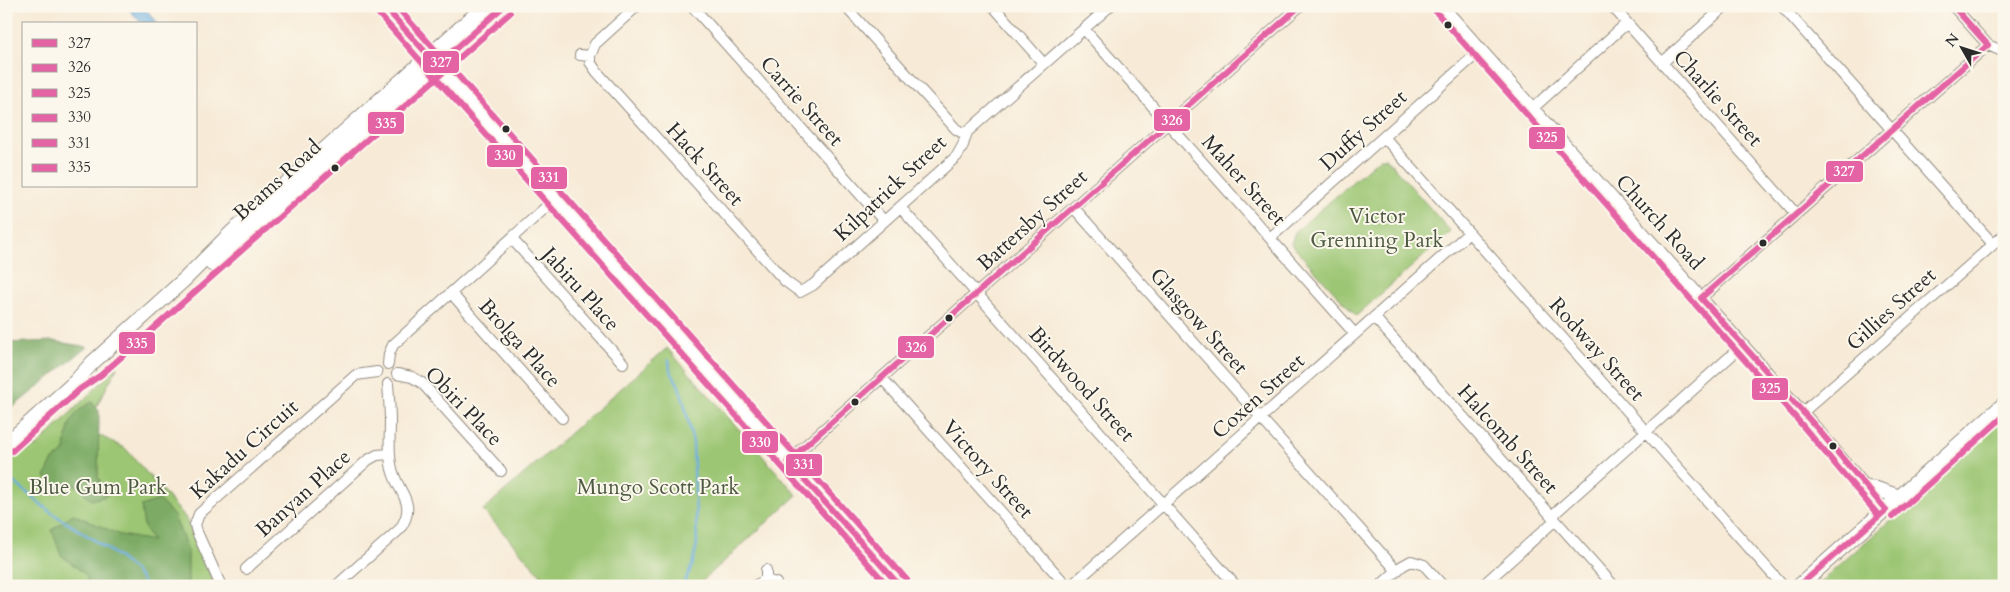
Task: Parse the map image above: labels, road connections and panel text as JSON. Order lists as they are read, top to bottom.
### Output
{
  "streets": {
    "main road": ["Beams Road"],
    "street": [
      "Charlie Street",
      "Carrie Street",
      "Duffy Street",
      "Hack Street",
      "Maher Street",
      "Kilpatrick Street",
      "Battersby Street",
      "Church Road",
      "Jabiru Place",
      "Gillies Street",
      "Glasgow Street",
      "Brolga Place",
      "Rodway Street",
      "Birdwood Street",
      "Coxen Street",
      "Obiri Place",
      "Halcomb Street",
      "Kakadu Circuit",
      "Victory Street",
      "Banyan Place"
    ]
  },
  "crossings": [
    ["Carrie Street", "Kilpatrick Street"],
    ["Duffy Street", "Maher Street"],
    ["Duffy Street", "Church Road"],
    ["Duffy Street", "Rodway Street"],
    ["Hack Street", "Kilpatrick Street"],
    ["Maher Street", "Kilpatrick Street"],
    ["Maher Street", "Battersby Street"],
    ["Maher Street", "Coxen Street"],
    ["Kilpatrick Street", "Birdwood Street"],
    ["Battersby Street", "Glasgow Street"],
    ["Battersby Street", "Birdwood Street"],
    ["Battersby Street", "Victory Street"],
    ["Church Road", "Gillies Street"],
    ["Glasgow Street", "Coxen Street"],
    ["Rodway Street", "Coxen Street"],
    ["Birdwood Street", "Coxen Street"],
    ["Coxen Street", "Halcomb Street"],
    ["Obiri Place", "Kakadu Circuit"]
  ],
  "parks": ["Victor Grenning Park", "Blue Gum Park", "Mungo Scott Park"],
  "lines": [
    "transit line 327",
    "transit line 326",
    "transit line 331",
    "transit line 325",
    "transit line 330",
    "transit line 335"
  ],
  "legend": [
    "327",
    "326",
    "325",
    "330",
    "331",
    "335"
  ],
  "north": "top left"
}
